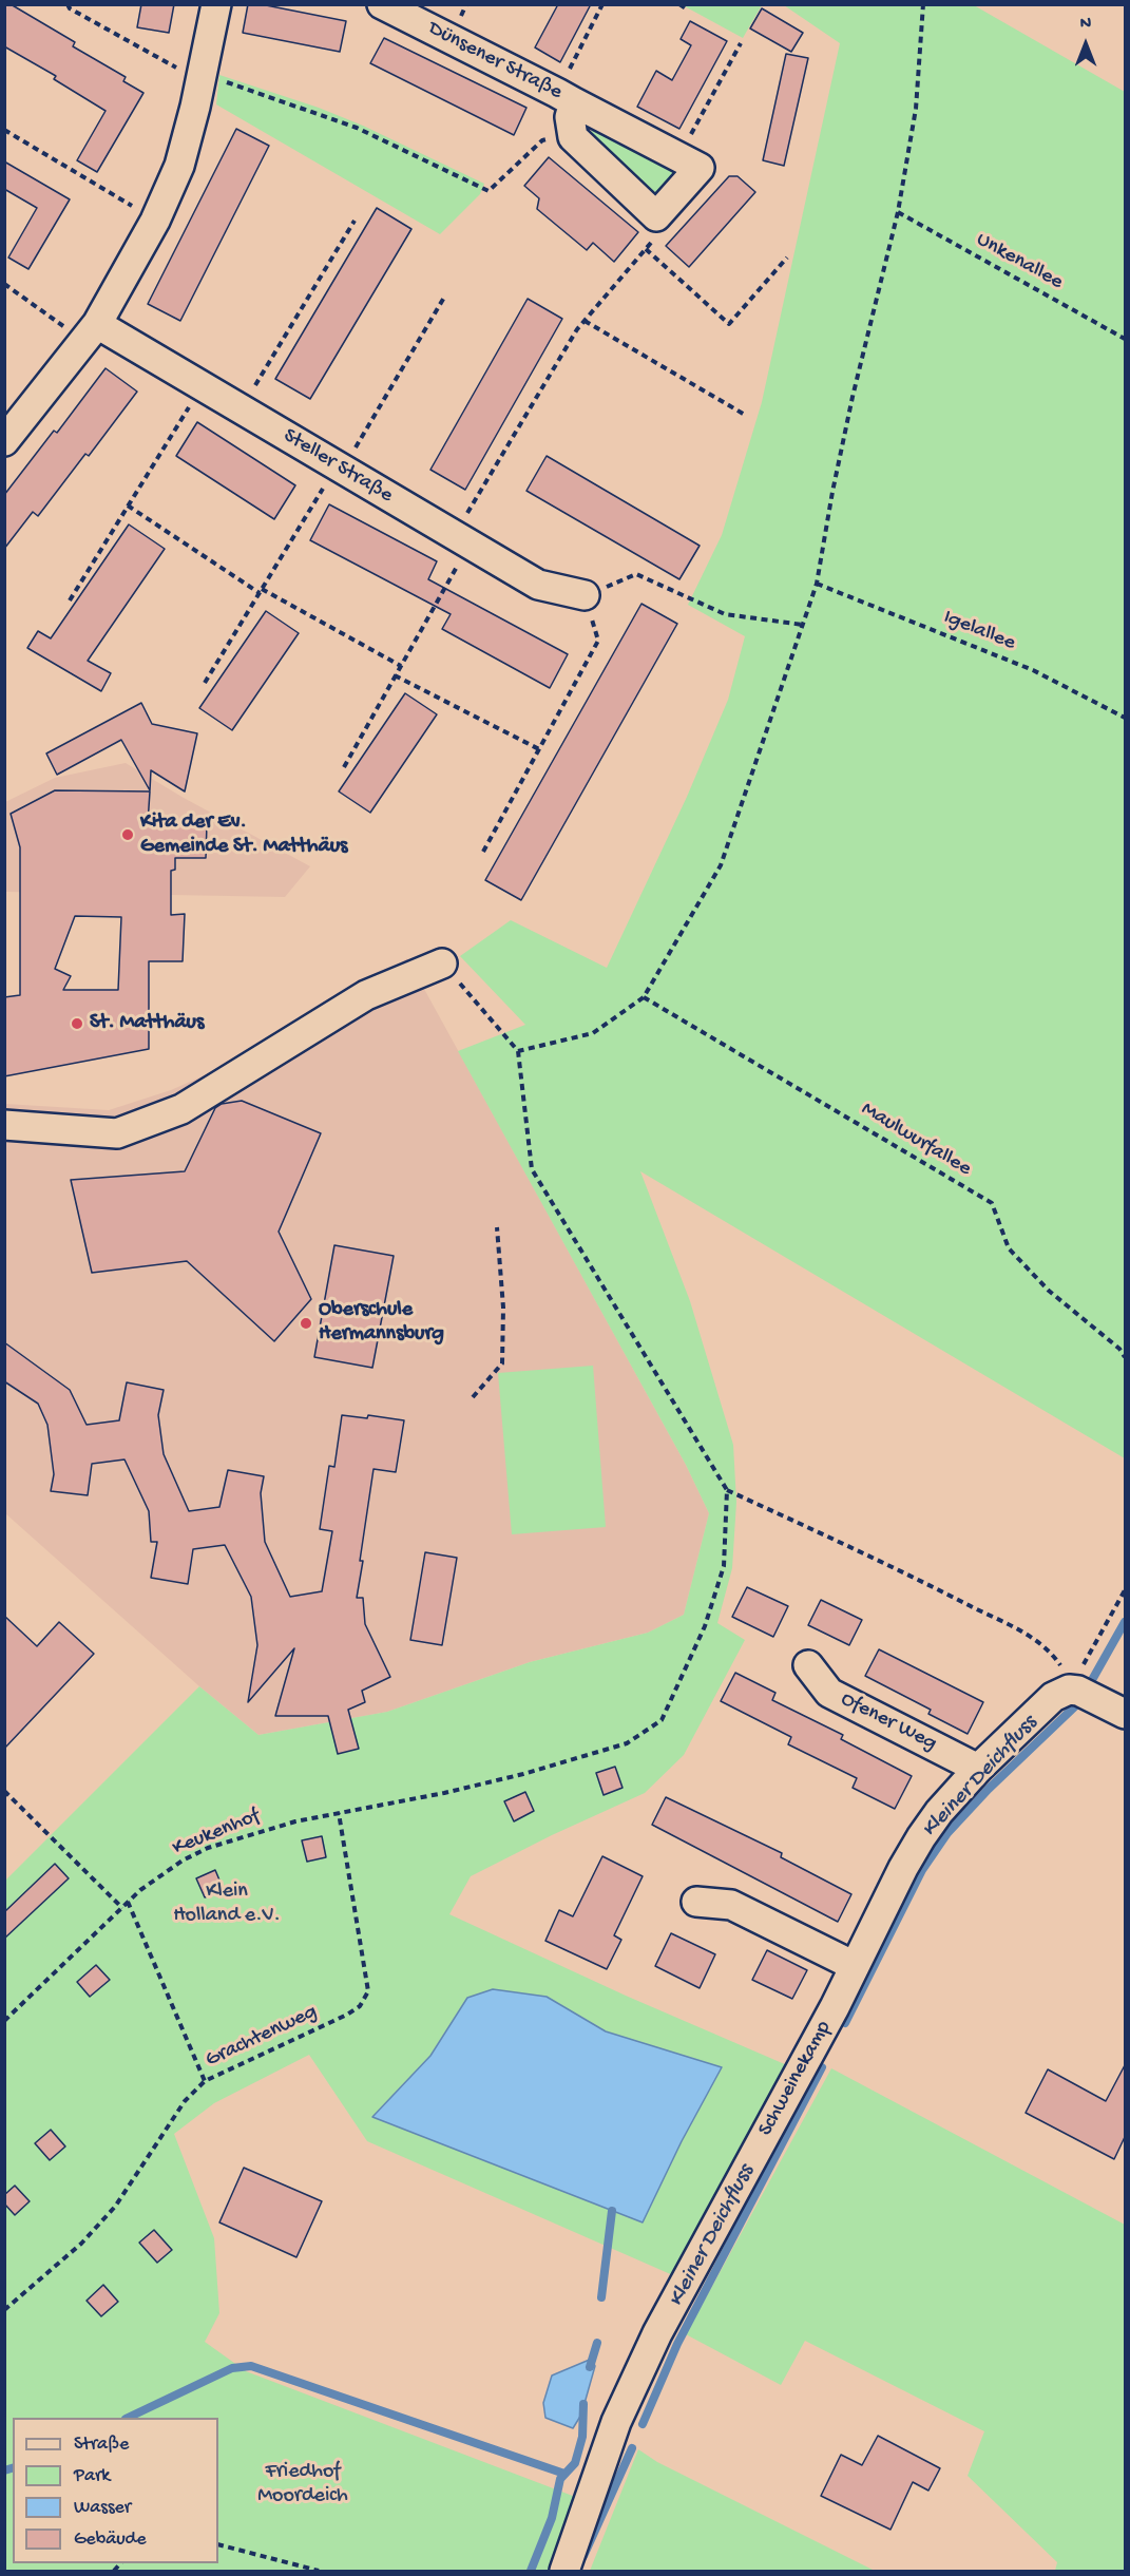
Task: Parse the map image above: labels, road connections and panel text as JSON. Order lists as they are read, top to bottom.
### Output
{
  "streets": {
    "street": [
      "Dünsener Straße",
      "Steller Straße",
      "Ofener Weg",
      "Schweinekamp"
    ],
    "path": [
      "Unkenallee",
      "Igelallee",
      "Maulwurfallee",
      "Keukenhof",
      "Grachtenweg"
    ]
  },
  "crossings": [
    ["Ofener Weg", "Schweinekamp"],
    ["Keukenhof", "Grachtenweg"]
  ],
  "water": ["Kleiner Deichfluss"],
  "parks": ["Klein Holland e.V.", "Friedhof Moordeich"],
  "places": ["Kita der Ev. Gemeinde St. Matthäus", "St. Matthäus", "Oberschule Hermannsburg"],
  "legend": [
    "Straße",
    "Park",
    "Wasser",
    "Gebäude"
  ],
  "north": "top"
}
